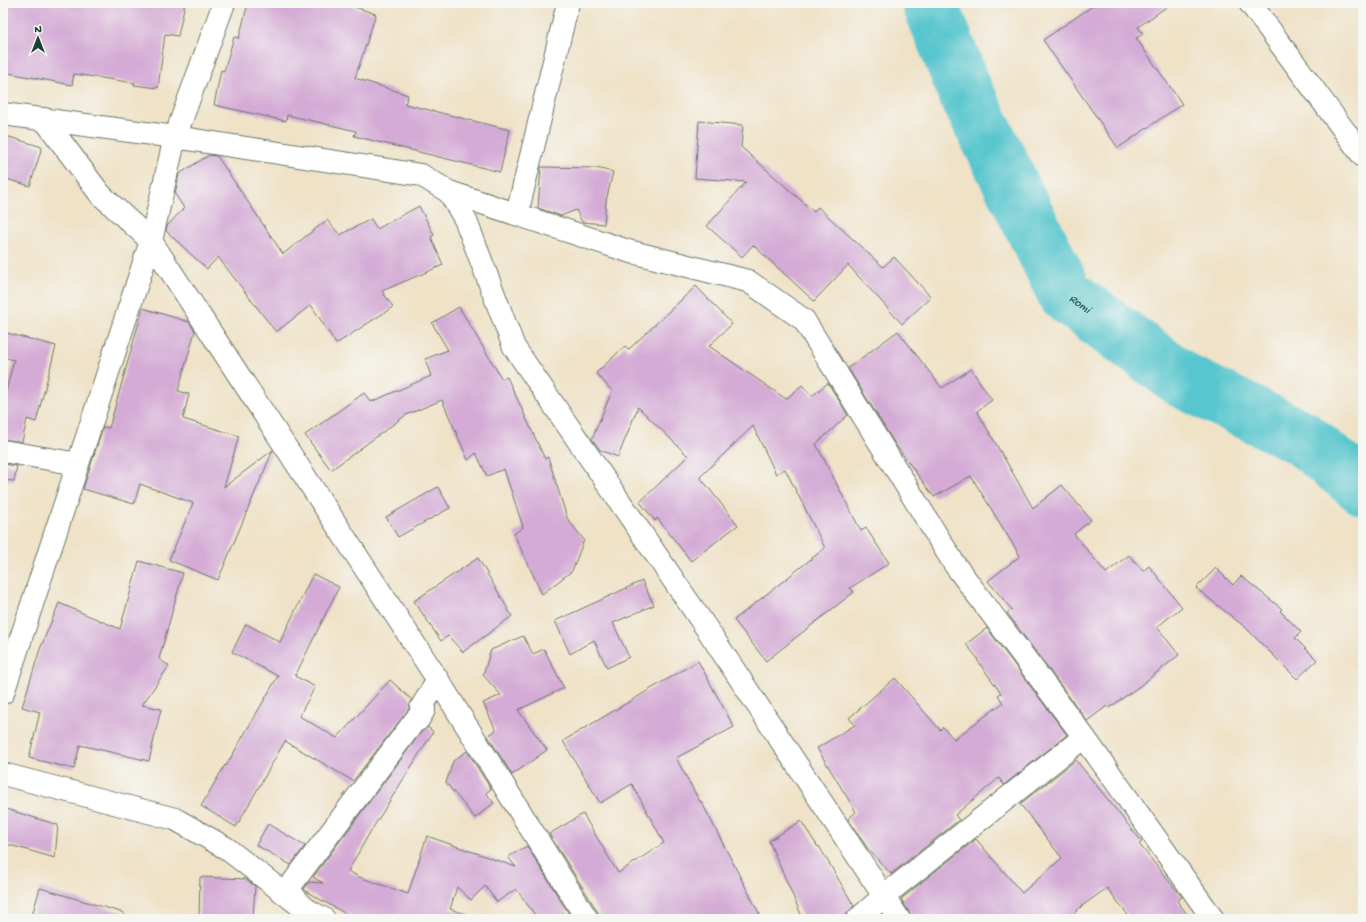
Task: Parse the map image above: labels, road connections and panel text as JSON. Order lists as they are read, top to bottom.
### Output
{
  "water": ["Romi"],
  "north": "top"
}
